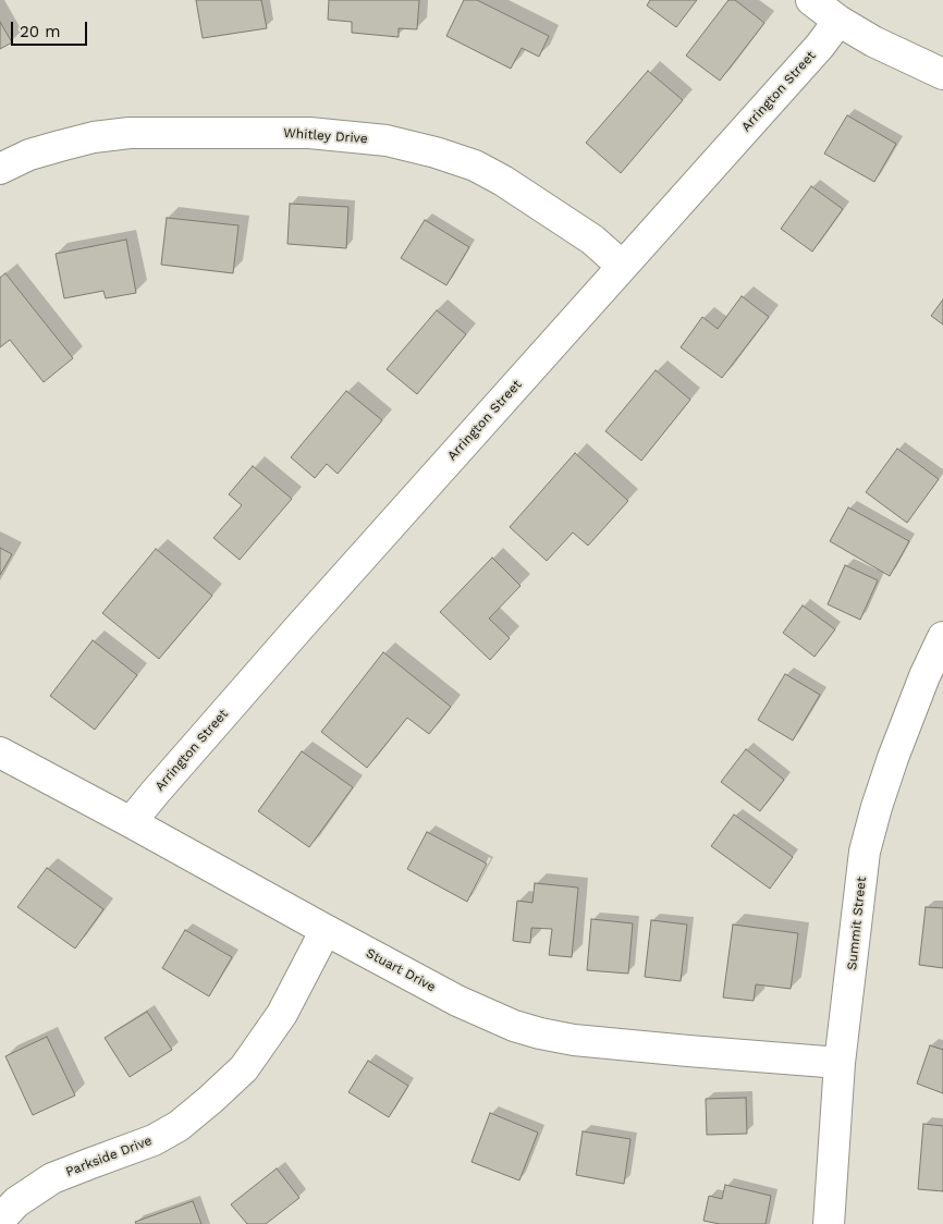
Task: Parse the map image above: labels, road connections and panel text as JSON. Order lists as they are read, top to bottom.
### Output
{
  "streets": {
    "street": [
      "Arrington Street",
      "Whitley Drive",
      "Summit Street",
      "Stuart Drive",
      "Parkside Drive"
    ]
  },
  "crossings": [
    ["Arrington Street", "Whitley Drive"],
    ["Arrington Street", "Stuart Drive"],
    ["Summit Street", "Stuart Drive"],
    ["Stuart Drive", "Parkside Drive"]
  ],
  "scale_bar": "20 m"
}
